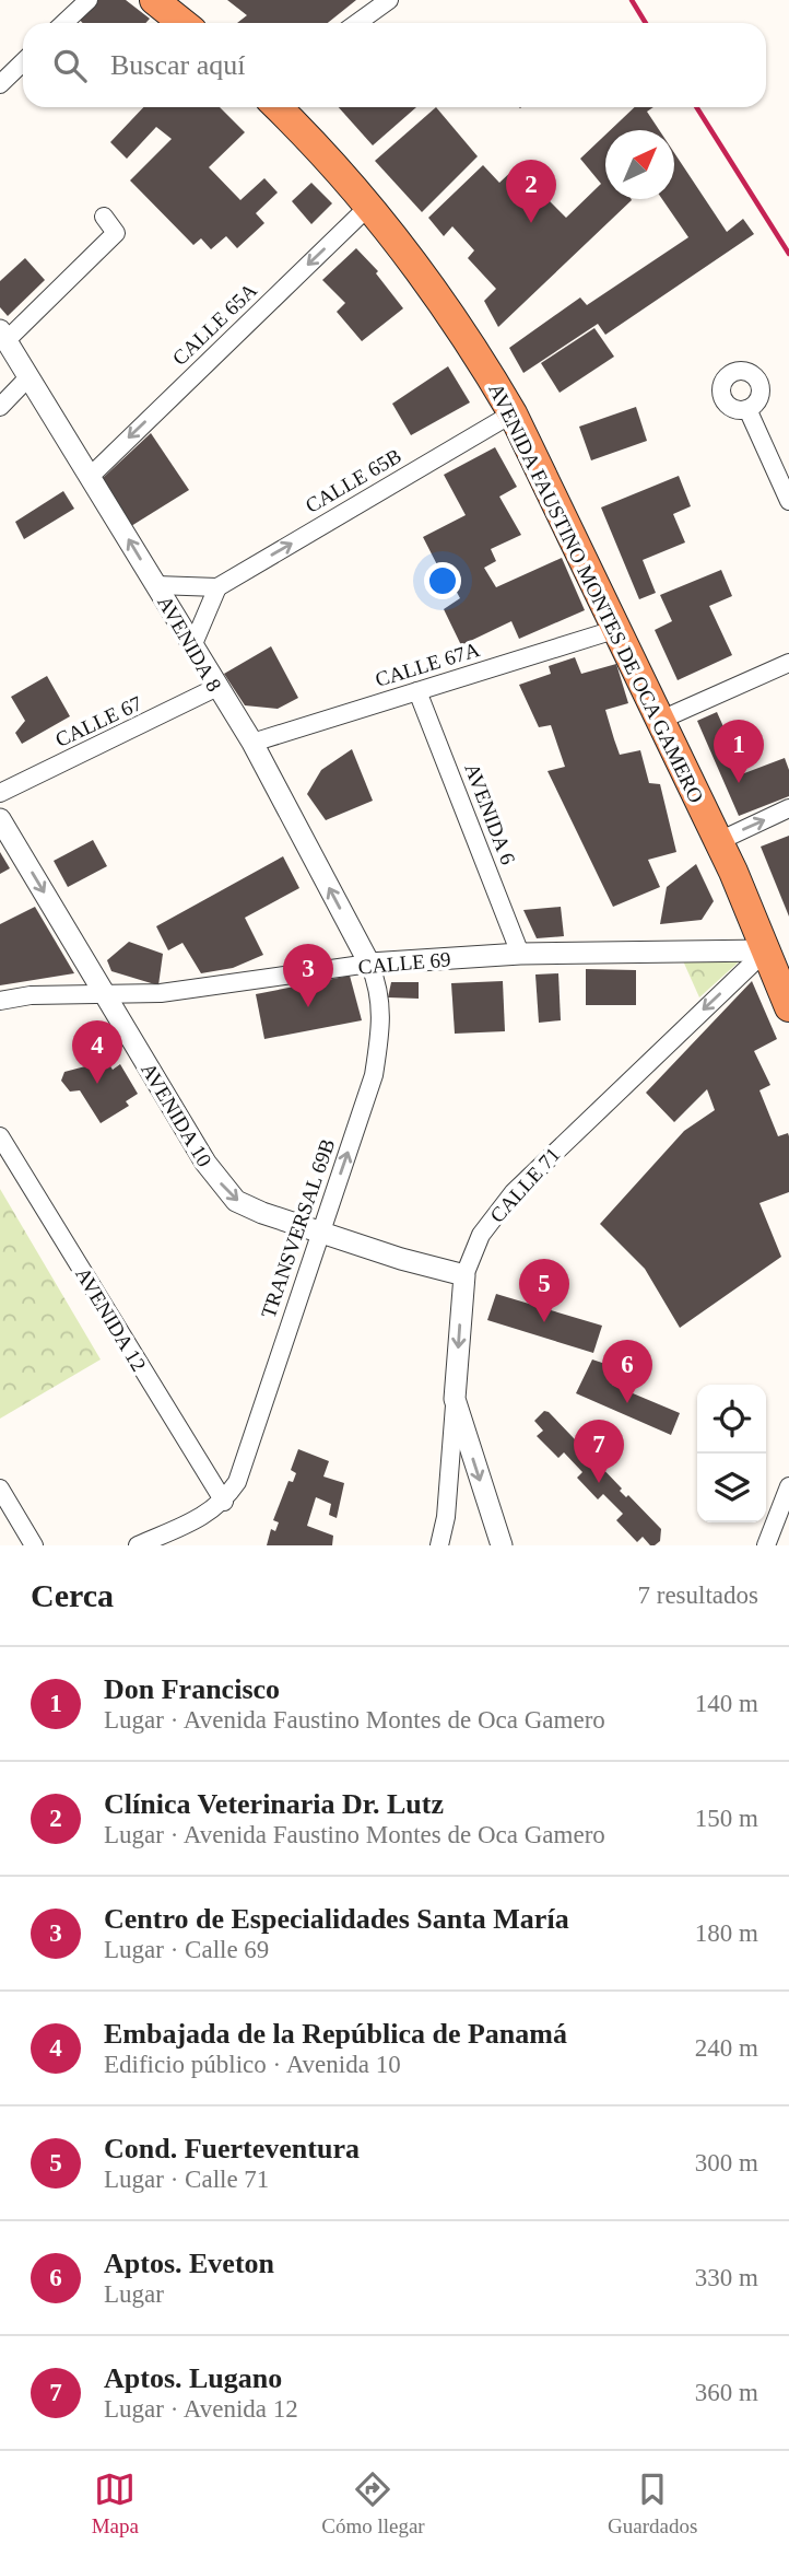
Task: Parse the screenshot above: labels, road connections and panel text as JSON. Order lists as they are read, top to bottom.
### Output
{
  "streets": {
    "highway": ["AVENIDA FAUSTINO MONTES DE OCA GAMERO"],
    "street": [
      "CALLE 65A",
      "CALLE 65B",
      "AVENIDA 8",
      "CALLE 67A",
      "CALLE 67",
      "AVENIDA 6",
      "CALLE 69",
      "AVENIDA 10",
      "CALLE 71",
      "TRANSVERSAL 69B",
      "AVENIDA 12"
    ]
  },
  "crossings": [
    ["CALLE 65A", "AVENIDA FAUSTINO MONTES DE OCA GAMERO"],
    ["CALLE 65A", "AVENIDA 8"],
    ["CALLE 65B", "AVENIDA FAUSTINO MONTES DE OCA GAMERO"],
    ["AVENIDA FAUSTINO MONTES DE OCA GAMERO", "CALLE 67A"],
    ["AVENIDA FAUSTINO MONTES DE OCA GAMERO", "CALLE 69"],
    ["AVENIDA FAUSTINO MONTES DE OCA GAMERO", "CALLE 71"],
    ["AVENIDA 8", "CALLE 67A"],
    ["AVENIDA 8", "CALLE 67"],
    ["AVENIDA 8", "CALLE 69"],
    ["AVENIDA 8", "TRANSVERSAL 69B"],
    ["CALLE 67A", "AVENIDA 6"],
    ["AVENIDA 6", "CALLE 69"],
    ["CALLE 69", "AVENIDA 10"],
    ["CALLE 69", "CALLE 71"],
    ["CALLE 69", "TRANSVERSAL 69B"],
    ["AVENIDA 10", "CALLE 71"],
    ["AVENIDA 10", "TRANSVERSAL 69B"],
    ["TRANSVERSAL 69B", "AVENIDA 12"]
  ],
  "one_way": [
    "CALLE 65A",
    "CALLE 65B",
    "AVENIDA 8",
    "AVENIDA 10",
    "CALLE 71",
    "TRANSVERSAL 69B"
  ],
  "north": "top right",
  "page": {
    "search": "Buscar aquí",
    "pins": [
      "2",
      "1",
      "3",
      "4",
      "5",
      "6",
      "7"
    ],
    "heading": ["Cerca", "7 resultados"],
    "list": [
      {
        "mark": "1",
        "name": "Don Francisco",
        "note": "Lugar · Avenida Faustino Montes de Oca Gamero",
        "value": "140 m"
      },
      {
        "mark": "2",
        "name": "Clínica Veterinaria Dr. Lutz",
        "note": "Lugar · Avenida Faustino Montes de Oca Gamero",
        "value": "150 m"
      },
      {
        "mark": "3",
        "name": "Centro de Especialidades Santa María",
        "note": "Lugar · Calle 69",
        "value": "180 m"
      },
      {
        "mark": "4",
        "name": "Embajada de la República de Panamá",
        "note": "Edificio público · Avenida 10",
        "value": "240 m"
      },
      {
        "mark": "5",
        "name": "Cond. Fuerteventura",
        "note": "Lugar · Calle 71",
        "value": "300 m"
      },
      {
        "mark": "6",
        "name": "Aptos. Eveton",
        "note": "Lugar",
        "value": "330 m"
      },
      {
        "mark": "7",
        "name": "Aptos. Lugano",
        "note": "Lugar · Avenida 12",
        "value": "360 m"
      }
    ],
    "nav": ["Mapa", "Cómo llegar", "Guardados"]
  }
}
